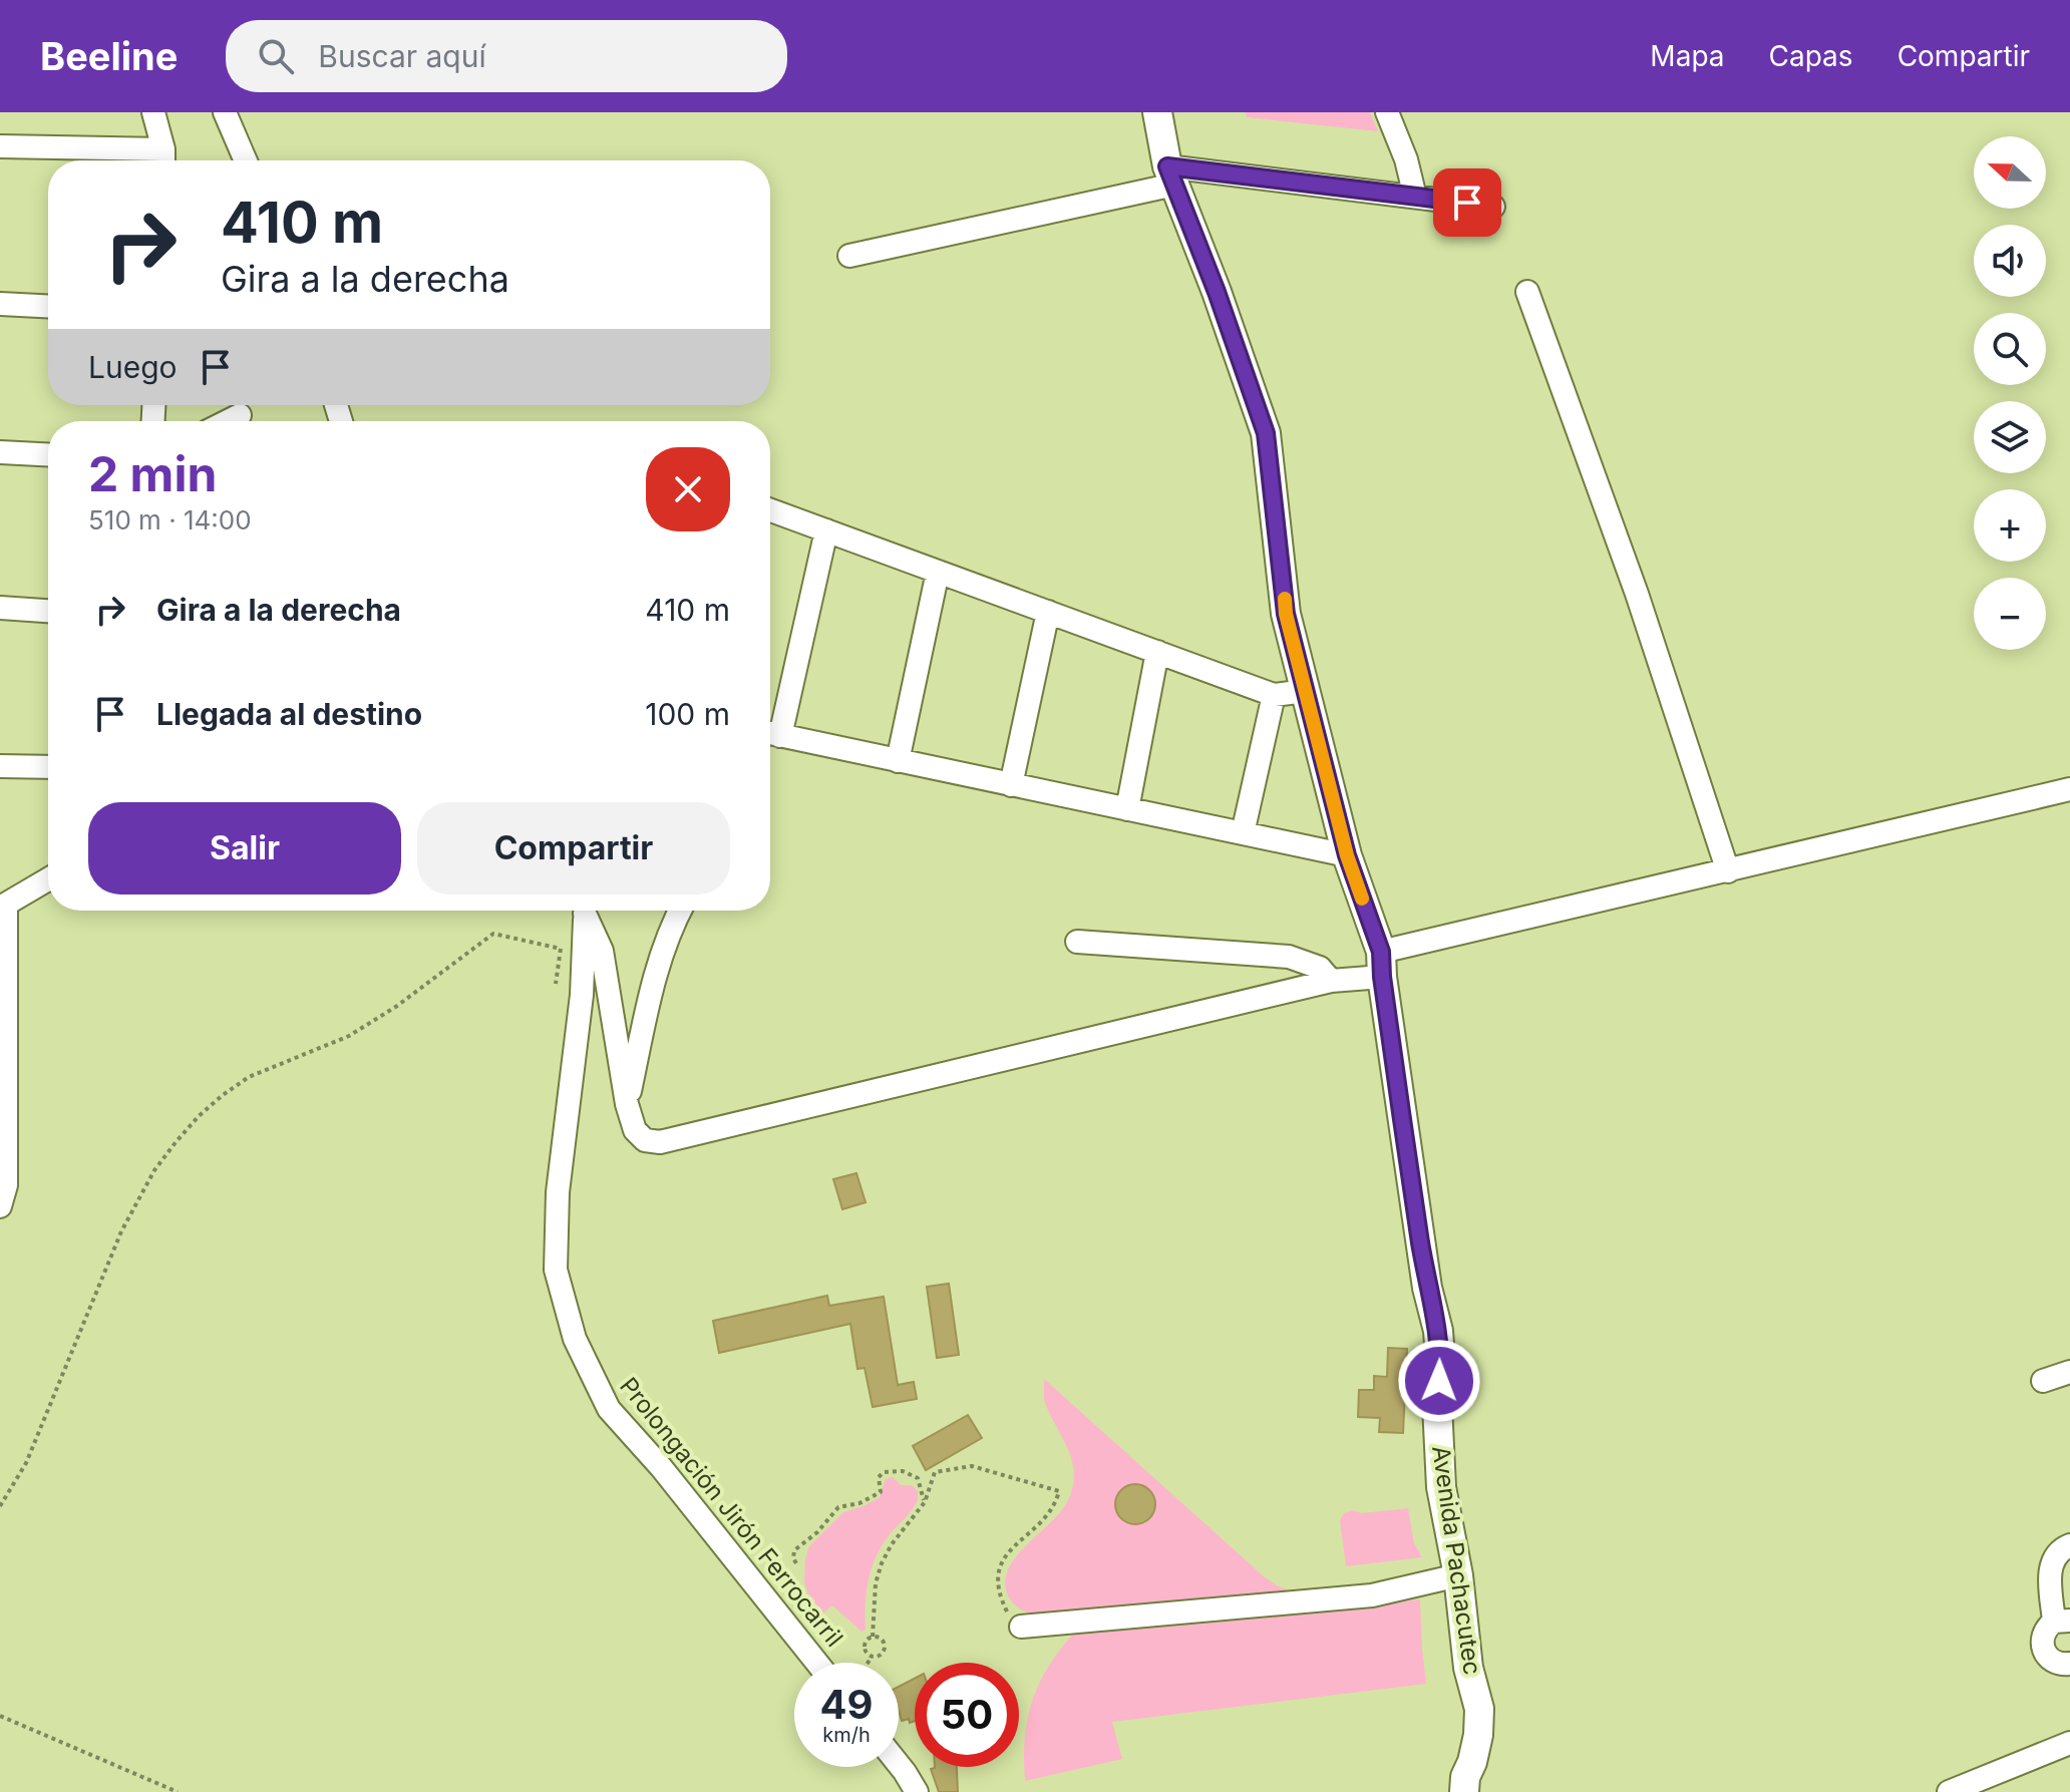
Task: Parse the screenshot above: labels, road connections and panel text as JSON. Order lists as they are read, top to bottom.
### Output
{
  "streets": {
    "main road": ["Avenida Pachacutec"],
    "street": ["Prolongación Jirón Ferrocarril"]
  },
  "north": "left",
  "page": {
    "header": "Beeline",
    "search": "Buscar aquí",
    "nav": ["Mapa", "Capas", "Compartir"],
    "map_buttons": ["+", "−"],
    "turn": ["410 m", "Gira a la derecha"],
    "then": "Luego",
    "heading": ["2 min", "510 m · 14:00"],
    "list": [
      {
        "name": "Gira a la derecha",
        "value": "410 m"
      },
      {
        "name": "Llegada al destino",
        "value": "100 m"
      }
    ],
    "buttons": ["Salir", "Compartir"],
    "speed": "49 km/h",
    "limit": "50"
  }
}
